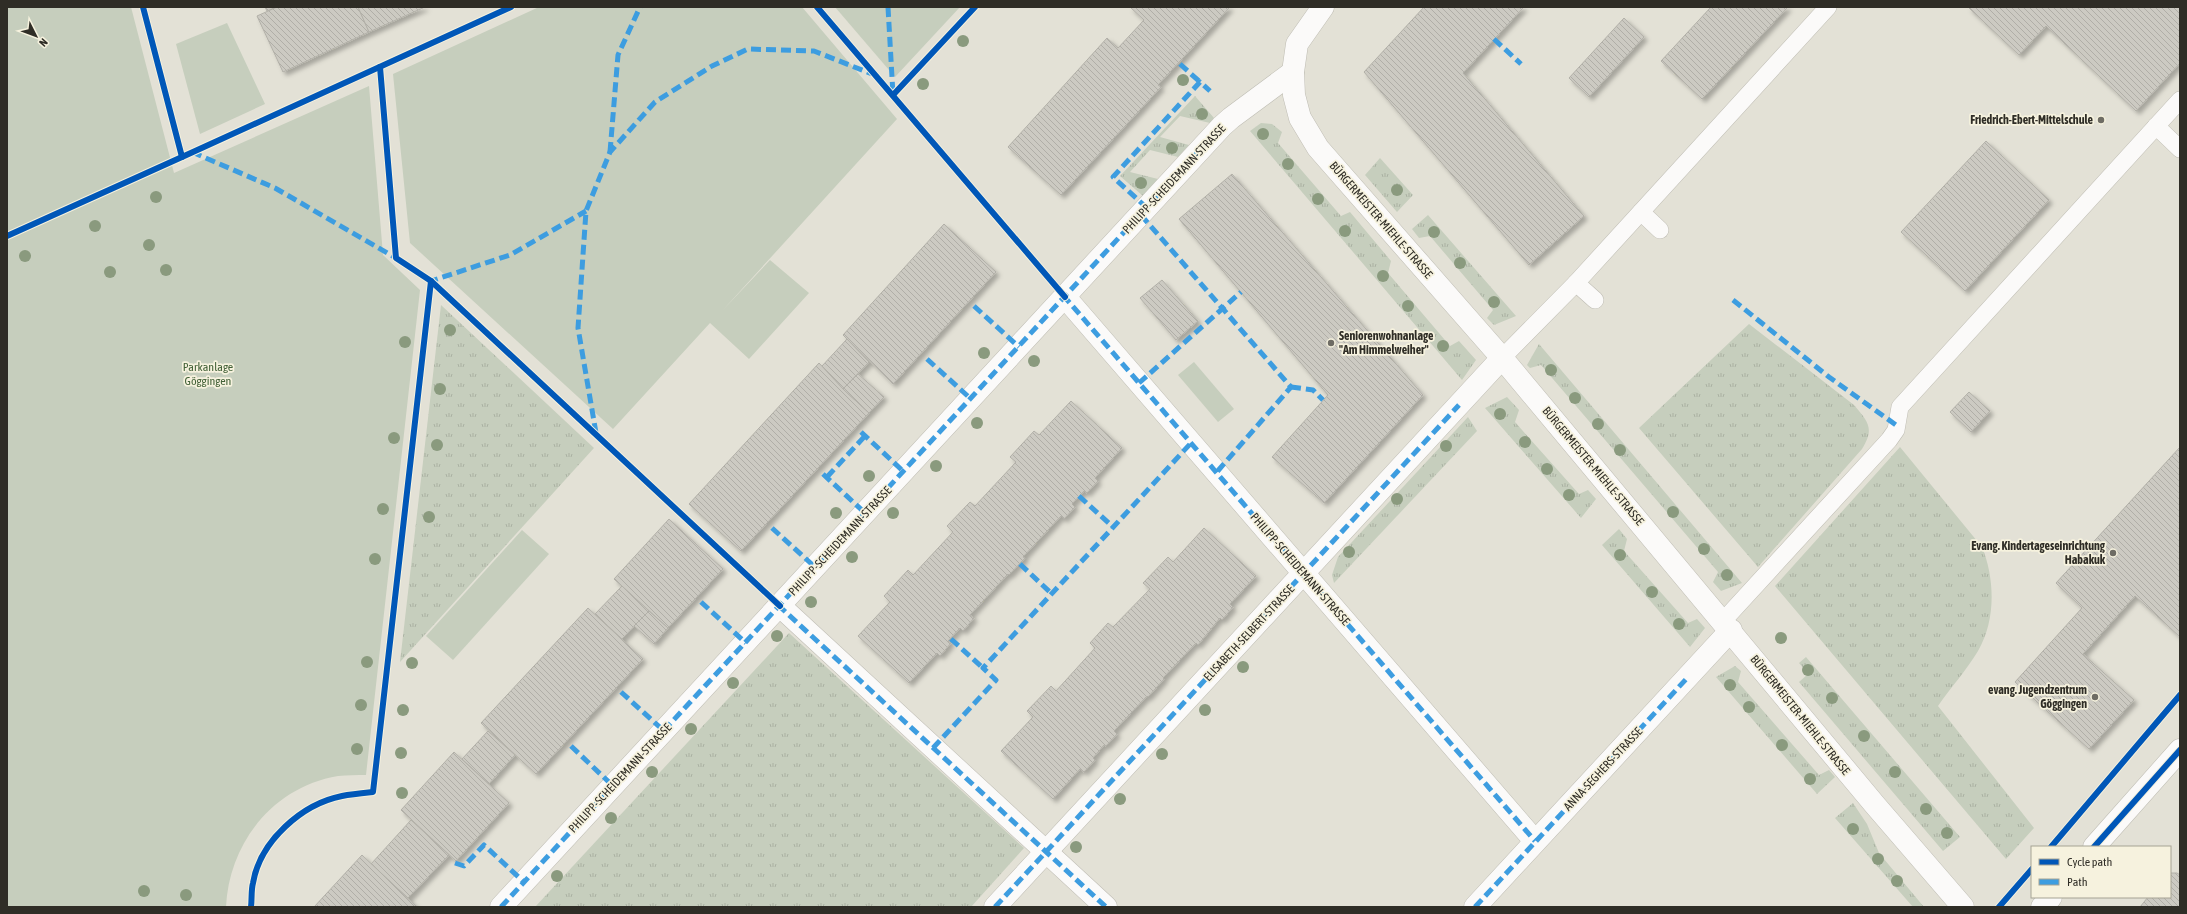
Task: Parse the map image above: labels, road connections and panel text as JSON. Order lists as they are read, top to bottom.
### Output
{
  "streets": {
    "street": [
      "PHILIPP-SCHEIDEMANN-STRASSE",
      "BÜRGERMEISTER-MIEHLE-STRASSE",
      "ELISABETH-SELBERT-STRASSE",
      "ANNA-SEGHERS-STRASSE"
    ]
  },
  "crossings": [
    ["PHILIPP-SCHEIDEMANN-STRASSE", "BÜRGERMEISTER-MIEHLE-STRASSE"],
    ["PHILIPP-SCHEIDEMANN-STRASSE", "ELISABETH-SELBERT-STRASSE"],
    ["PHILIPP-SCHEIDEMANN-STRASSE", "ANNA-SEGHERS-STRASSE"],
    ["BÜRGERMEISTER-MIEHLE-STRASSE", "ELISABETH-SELBERT-STRASSE"],
    ["BÜRGERMEISTER-MIEHLE-STRASSE", "ANNA-SEGHERS-STRASSE"]
  ],
  "parks": ["Parkanlage Göggingen"],
  "places": [
    "Friedrich-Ebert-Mittelschule",
    "Seniorenwohnanlage \"Am Himmelweiher\"",
    "Evang. Kindertageseinrichtung Habakuk",
    "evang. Jugendzentrum Göggingen"
  ],
  "legend": ["Cycle path", "Path"],
  "north": "bottom right"
}
